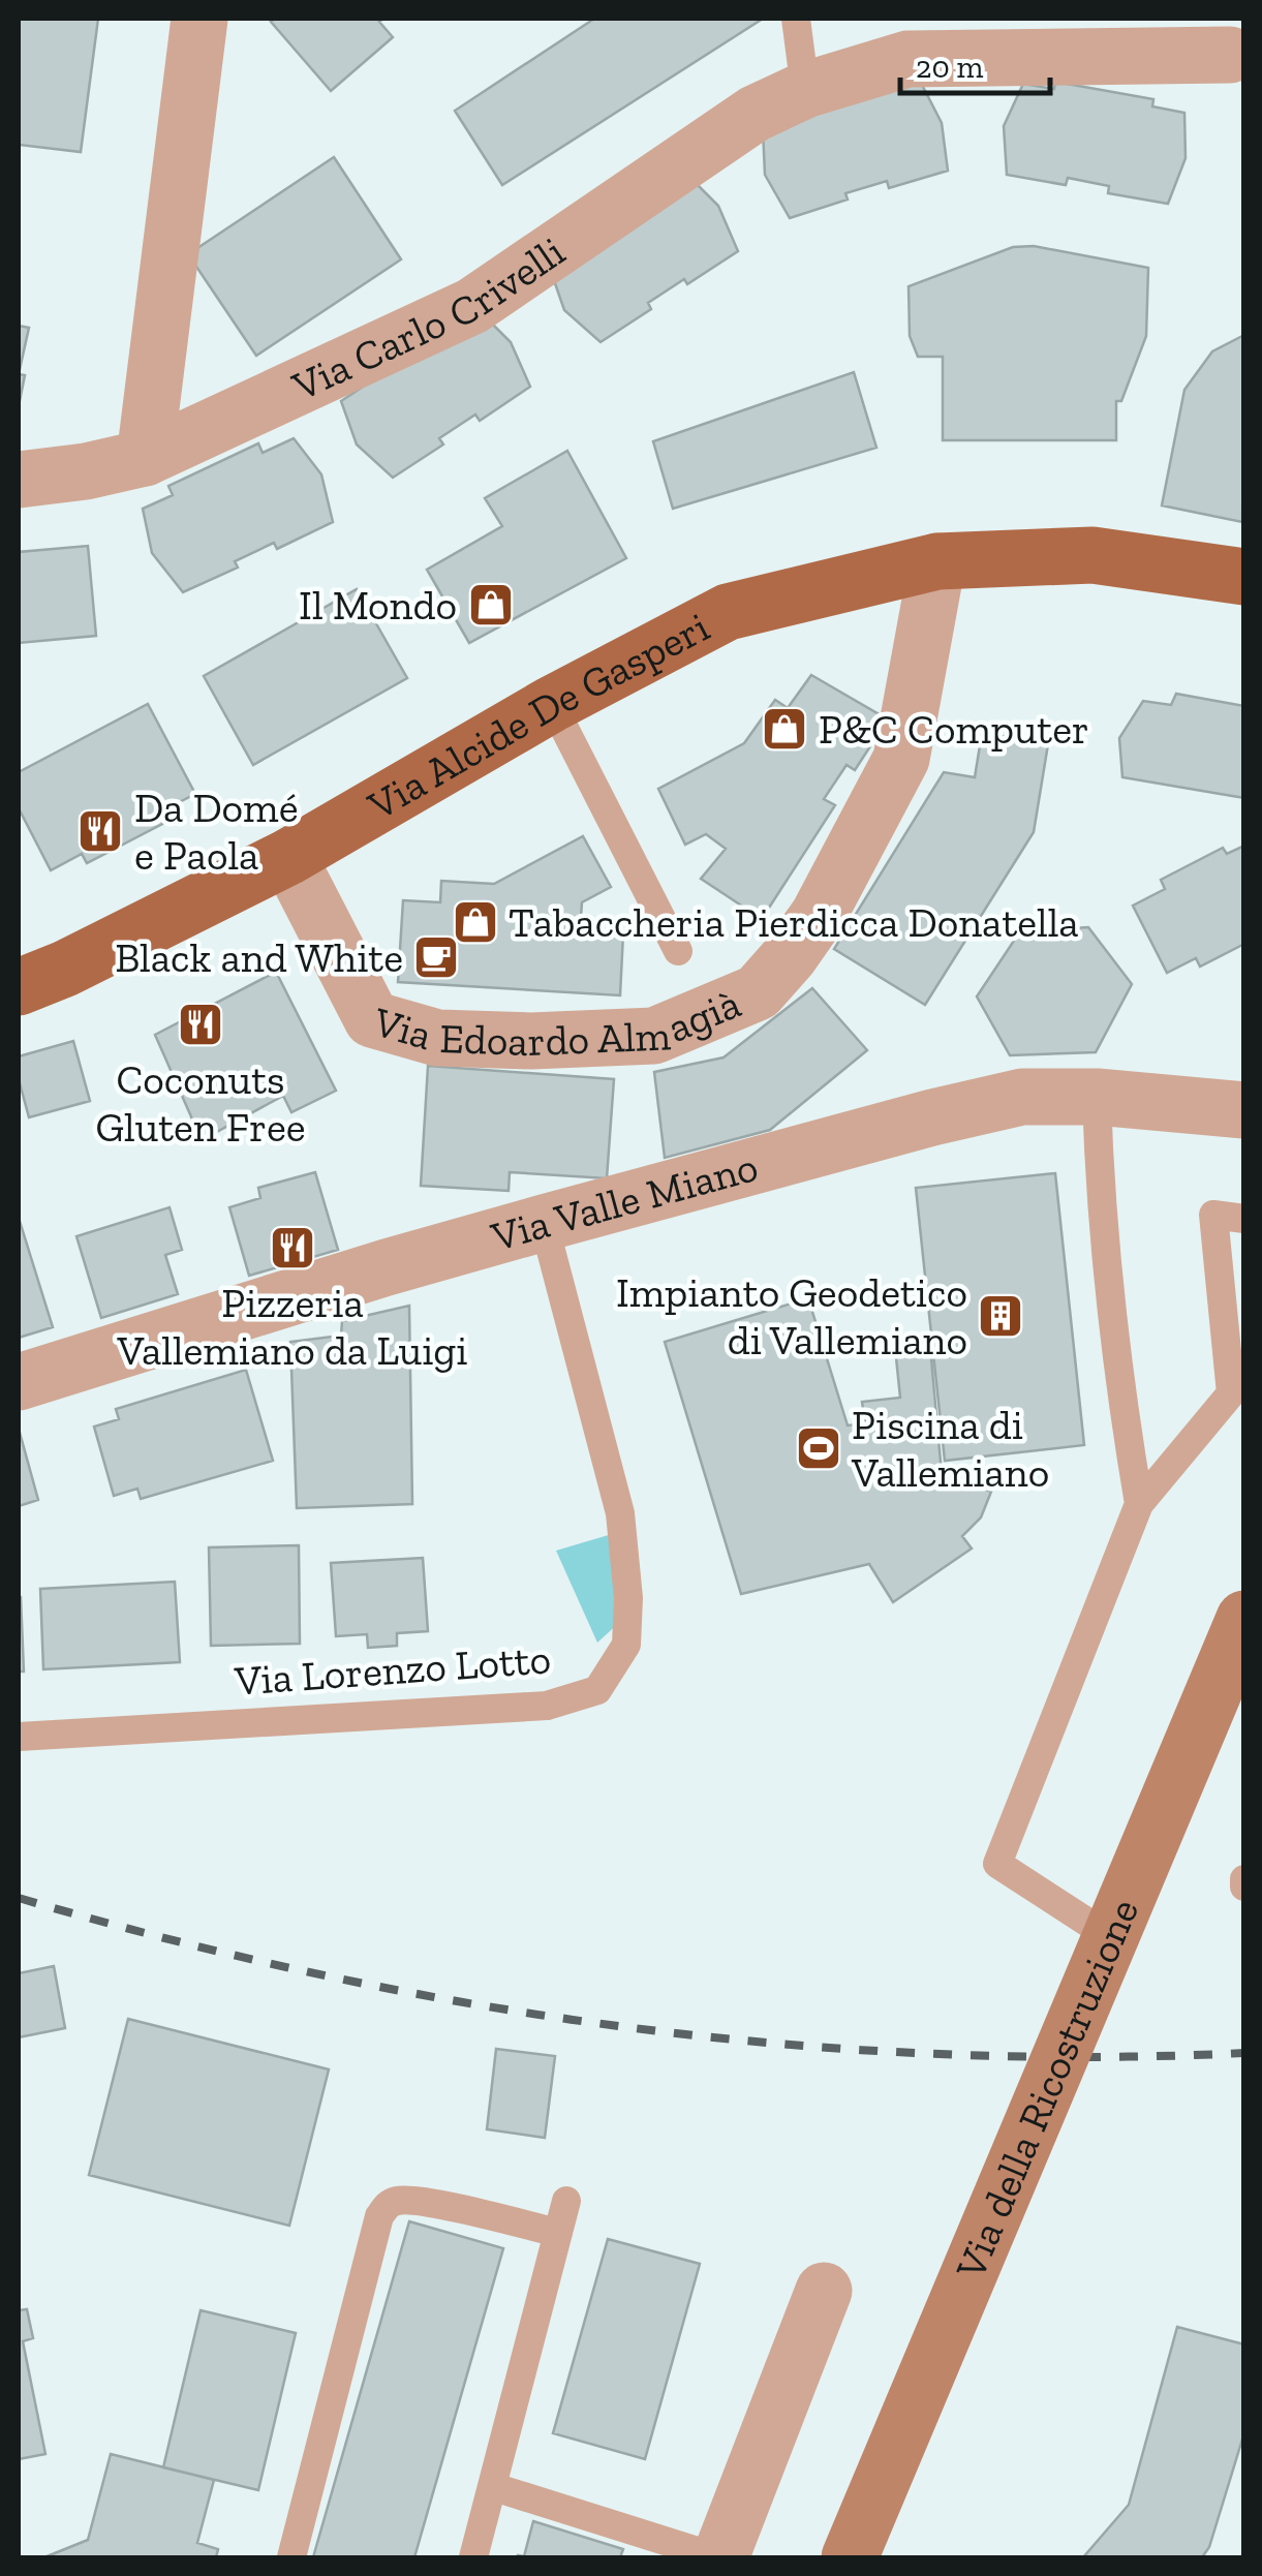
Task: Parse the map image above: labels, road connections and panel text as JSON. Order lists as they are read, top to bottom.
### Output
{
  "streets": {
    "main road": ["Via Alcide De Gasperi", "Via della Ricostruzione"],
    "street": ["Via Carlo Crivelli", "Via Edoardo Almagià", "Via Valle Miano"],
    "lane": ["Via Lorenzo Lotto"]
  },
  "crossings": [
    ["Via Alcide De Gasperi", "Via Edoardo Almagià"],
    ["Via Valle Miano", "Via Lorenzo Lotto"]
  ],
  "places": {
    "shop": ["Il Mondo", "P&C Computer", "Tabaccheria Pierdicca Donatella"],
    "restaurant": ["Da Domé e Paola", "Coconuts Gluten Free", "Pizzeria Vallemiano da Luigi"],
    "cafe": ["Black and White"],
    "building": ["Impianto Geodetico di Vallemiano"],
    "sports": ["Piscina di Vallemiano"]
  },
  "scale_bar": "20 m"
}
